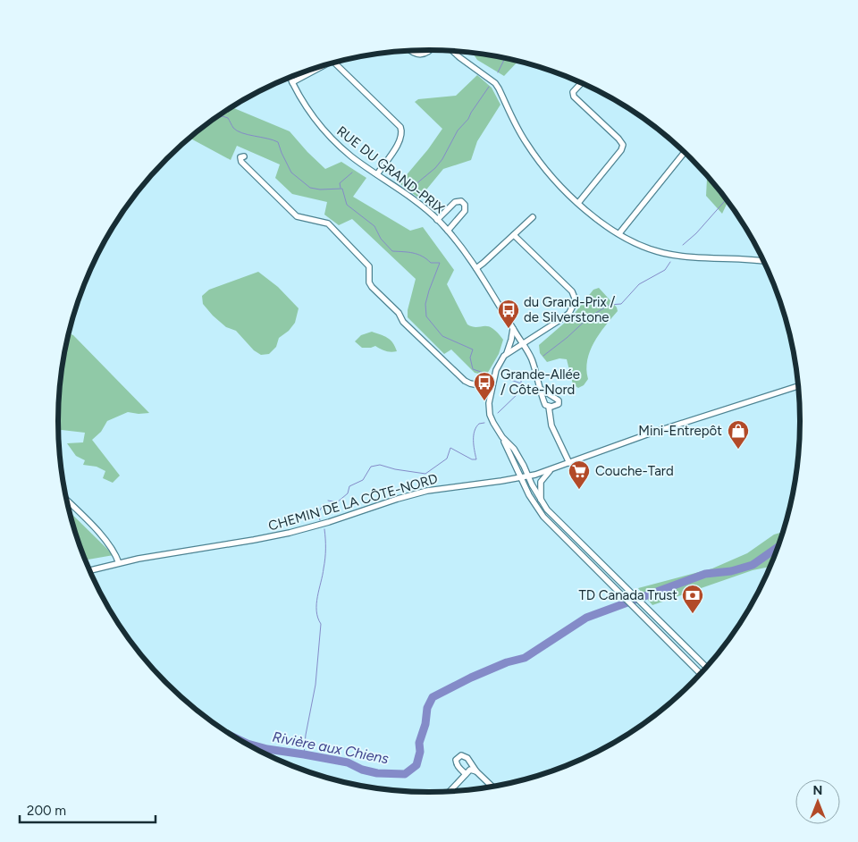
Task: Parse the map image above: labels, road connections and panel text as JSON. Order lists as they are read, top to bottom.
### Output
{
  "streets": {
    "street": ["RUE DU GRAND-PRIX", "CHEMIN DE LA CÔTE-NORD"]
  },
  "crossings": [
    ["RUE DU GRAND-PRIX", "CHEMIN DE LA CÔTE-NORD"]
  ],
  "water": ["Rivière aux Chiens"],
  "places": {
    "bus stop": ["du Grand-Prix / de Silverstone", "Grande-Allée / Côte-Nord"],
    "shop": ["Mini-Entrepôt"],
    "supermarket": ["Couche-Tard"],
    "bank": ["TD Canada Trust"]
  },
  "scale_bar": "200 m",
  "north": "top"
}
